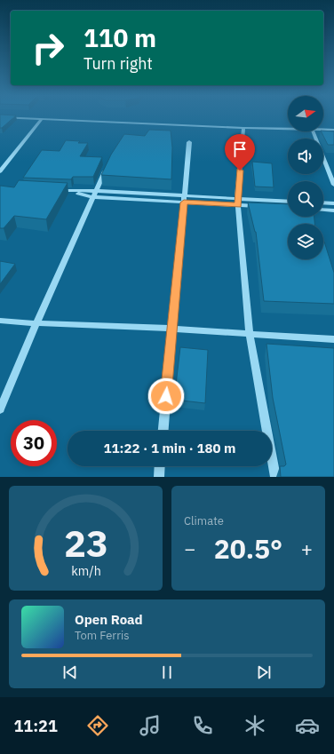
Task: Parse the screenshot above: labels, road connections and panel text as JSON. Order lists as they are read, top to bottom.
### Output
{
  "north": "right",
  "page": {
    "turn": ["110 m", "Turn right"],
    "limit": "30",
    "trip": "11:22 · 1 min · 180 m",
    "tile": "Climate",
    "heat": ["−", "20.5°", "+"],
    "song": ["Open Road", "Tom Ferris"],
    "tabs": "11:21",
    "gauge": ["23", "km/h"]
  }
}
